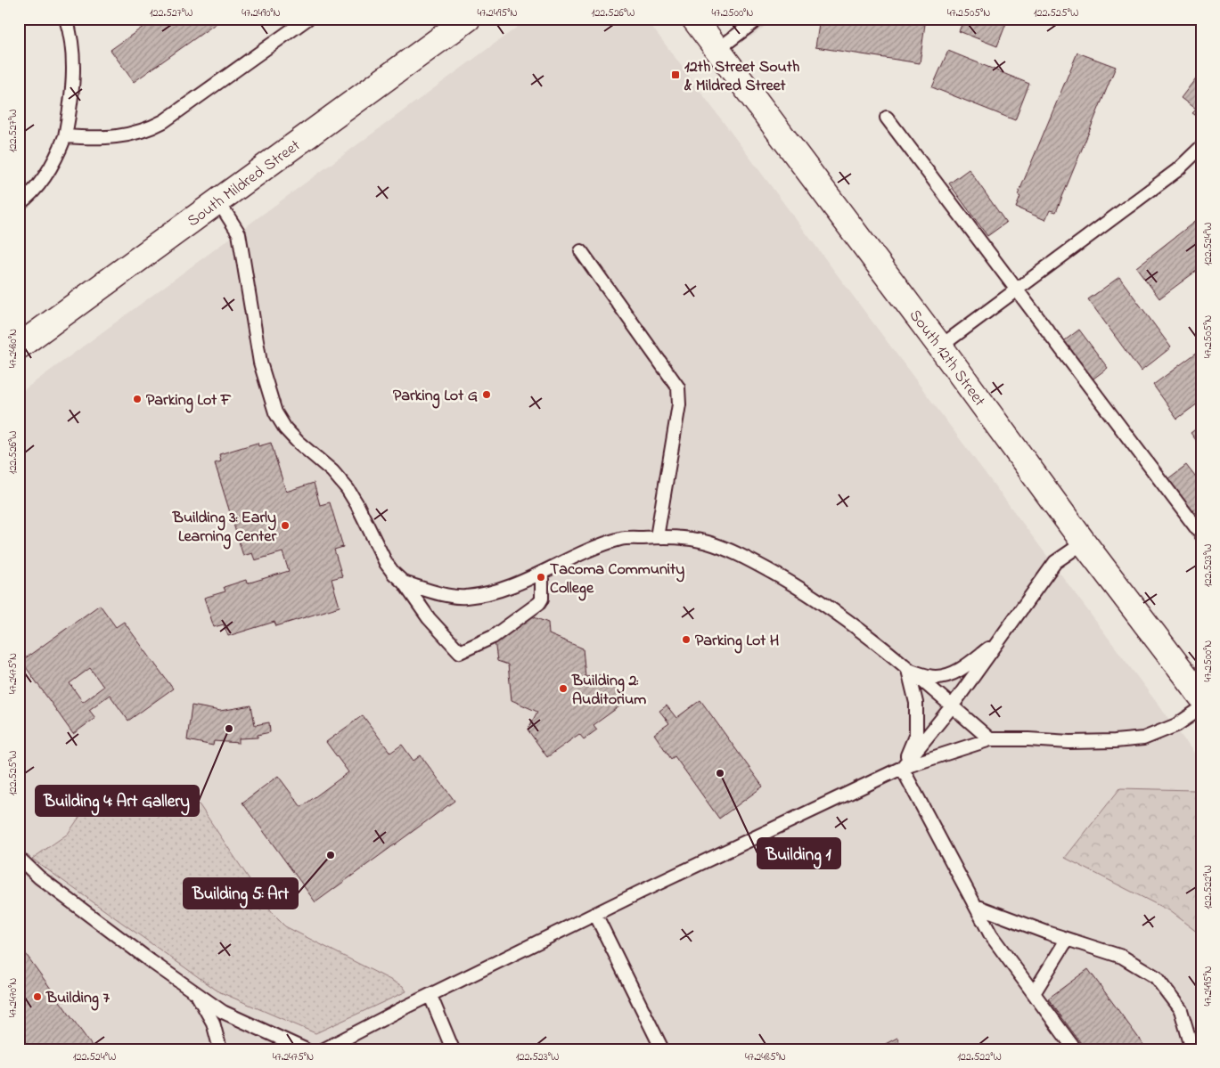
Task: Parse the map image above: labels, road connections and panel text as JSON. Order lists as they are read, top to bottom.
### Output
{
  "streets": {
    "main road": ["South Mildred Street", "South 12th Street"]
  },
  "places": {
    "transit": ["12th Street South & Mildred Street"],
    "other": [
      "Parking Lot G",
      "Parking Lot F",
      "Building 3: Early Learning Center",
      "Tacoma Community College",
      "Parking Lot H",
      "Building 2: Auditorium",
      "Building 4: Art Gallery",
      "Building 1",
      "Building 5: Art",
      "Building 7"
    ]
  },
  "coordinates": [
    "122.527°W",
    "47.2490°N",
    "47.2495°N",
    "122.526°W",
    "47.2500°N",
    "47.2505°N",
    "122.525°W",
    "122.524°W",
    "47.2480°N",
    "122.523°W",
    "47.2475°N",
    "122.522°W",
    "47.2470°N",
    "47.2485°N"
  ]
}
